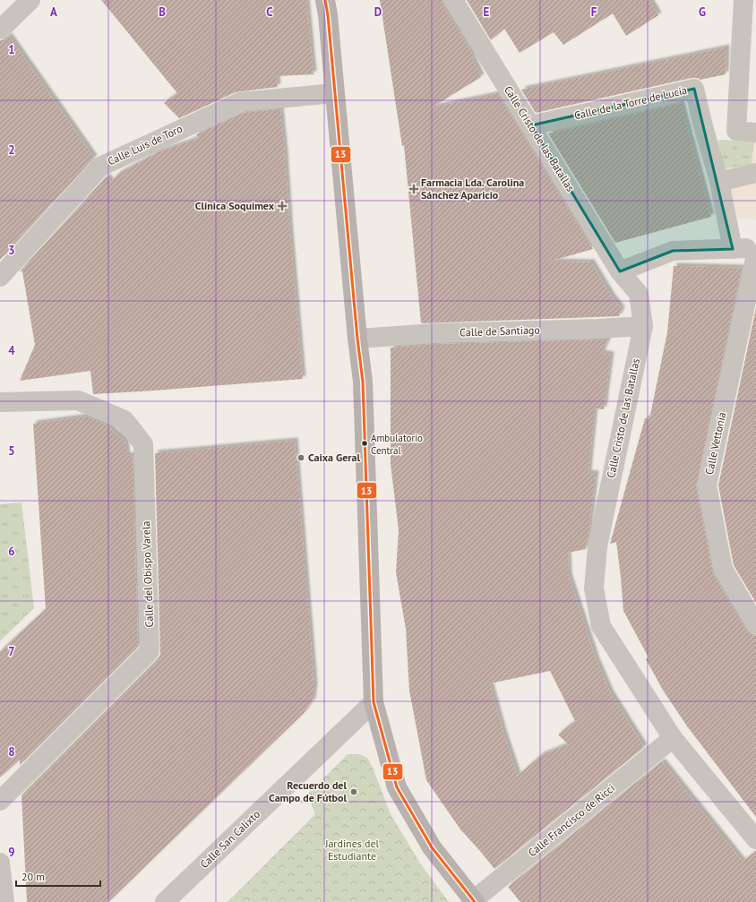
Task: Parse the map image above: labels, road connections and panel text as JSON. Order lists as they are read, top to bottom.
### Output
{
  "streets": {
    "street": [
      "Calle de la Torre de Lucía",
      "Calle Cristo de las Batallas",
      "Calle Luis de Toro",
      "Calle de Santiago",
      "Calle Vettonia",
      "Calle del Obispo Varela",
      "Calle Francisco de Ricci",
      "Calle San Calixto"
    ]
  },
  "crossings": [
    ["Calle de la Torre de Lucía", "Calle Cristo de las Batallas"],
    ["Calle Cristo de las Batallas", "Calle de Santiago"],
    ["Calle Cristo de las Batallas", "Calle Francisco de Ricci"]
  ],
  "parks": ["Jardines del Estudiante"],
  "places": {
    "health": ["Farmacia Lda. Carolina Sánchez Aparicio", "Clínica Soquimex"],
    "other": ["Ambulatorio Central", "Caixa Geral", "Recuerdo del Campo de Fútbol"]
  },
  "lines": ["transit line 13"],
  "scale_bar": "20 m",
  "grid": {
    "columns": [
      "A",
      "B",
      "C",
      "D",
      "E",
      "F",
      "G"
    ],
    "rows": [
      "1",
      "2",
      "3",
      "4",
      "5",
      "6",
      "7",
      "8",
      "9"
    ]
  }
}
